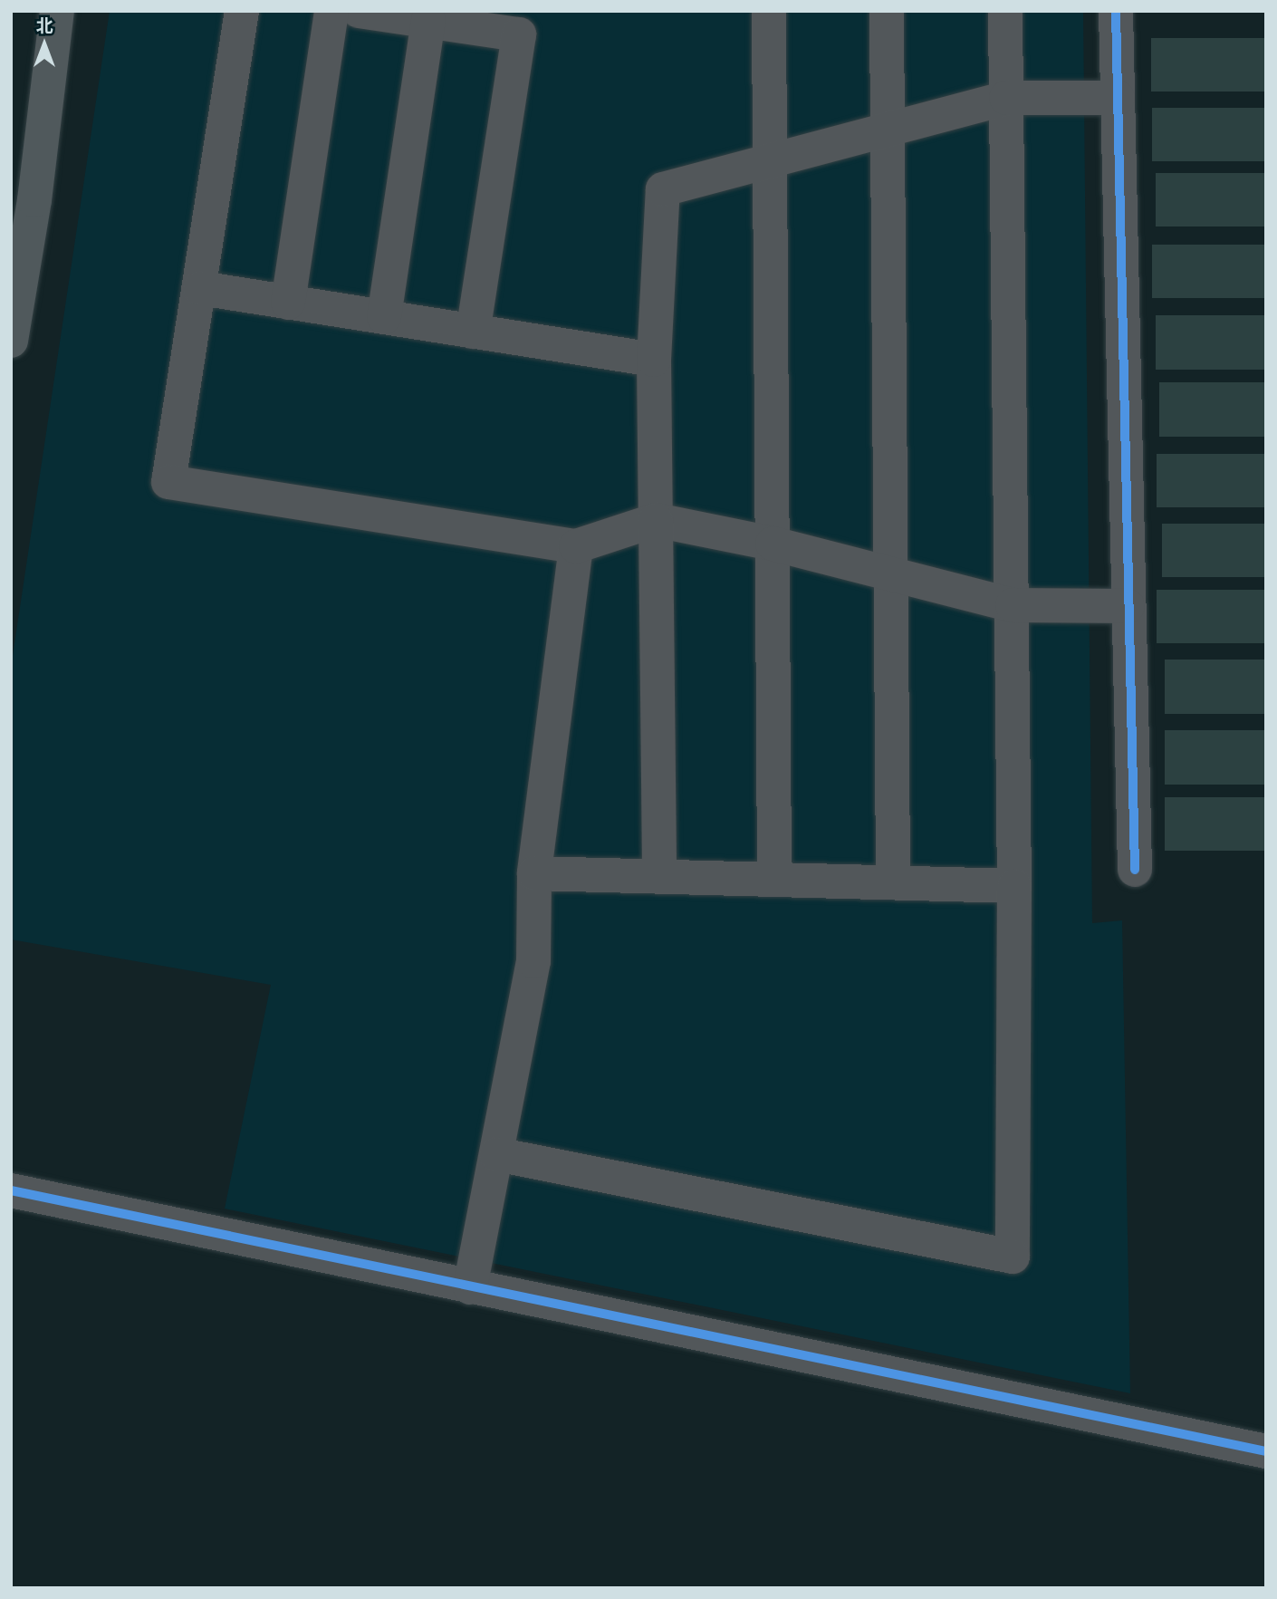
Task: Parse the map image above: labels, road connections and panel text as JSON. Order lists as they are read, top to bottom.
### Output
{
  "north": "top"
}
